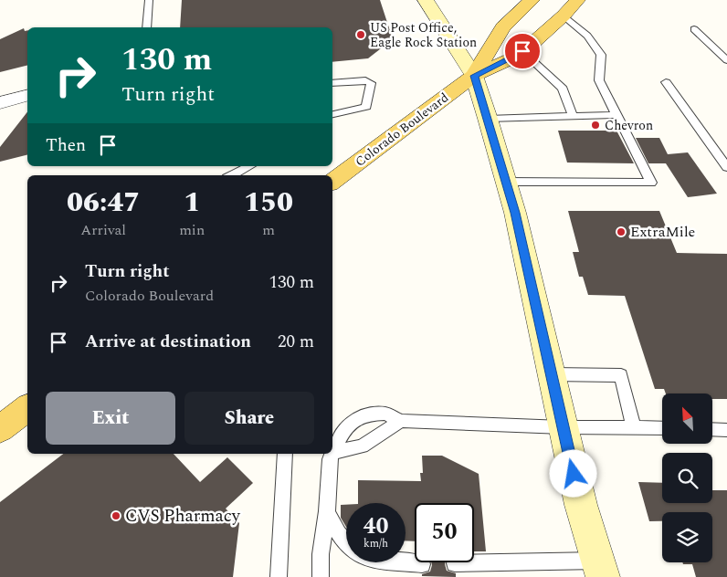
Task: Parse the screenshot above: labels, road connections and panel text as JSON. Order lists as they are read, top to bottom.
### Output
{
  "streets": {
    "main road": ["Colorado Boulevard"]
  },
  "places": [
    "US Post Office, Eagle Rock Station",
    "Chevron",
    "ExtraMile",
    "CVS Pharmacy"
  ],
  "north": "top left",
  "page": {
    "turn": ["130 m", "Turn right"],
    "then": "Then",
    "eta": [
      "06:47",
      "Arrival",
      "1",
      "min",
      "150",
      "m"
    ],
    "list": [
      {
        "name": "Turn right",
        "note": "Colorado Boulevard",
        "value": "130 m"
      },
      {
        "name": "Arrive at destination",
        "value": "20 m"
      }
    ],
    "buttons": ["Exit", "Share"],
    "speed": "40 km/h",
    "limit": "50"
  }
}
